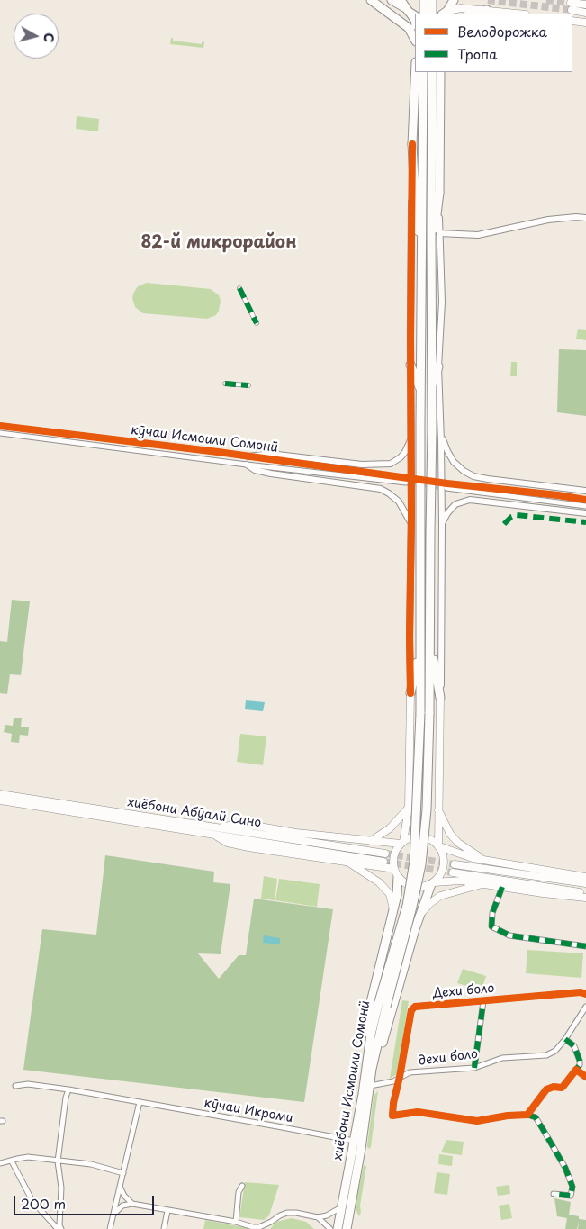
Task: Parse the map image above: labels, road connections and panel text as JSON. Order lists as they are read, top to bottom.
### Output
{
  "streets": {
    "main road": ["хиёбони Абӯалӣ Сино", "хиёбони Исмоили Сомонӣ"],
    "street": [
      "кӯчаи Исмоили Сомонӣ",
      "Дехи боло",
      "дехи боло",
      "кӯчаи Икроми"
    ]
  },
  "crossings": [
    ["Дехи боло", "дехи боло"],
    ["дехи боло", "хиёбони Исмоили Сомонӣ"],
    ["хиёбони Исмоили Сомонӣ", "кӯчаи Икроми"]
  ],
  "districts": ["82-й микрорайон"],
  "legend": ["Велодорожка", "Тропа"],
  "scale_bar": "200 m",
  "north": "right"
}
